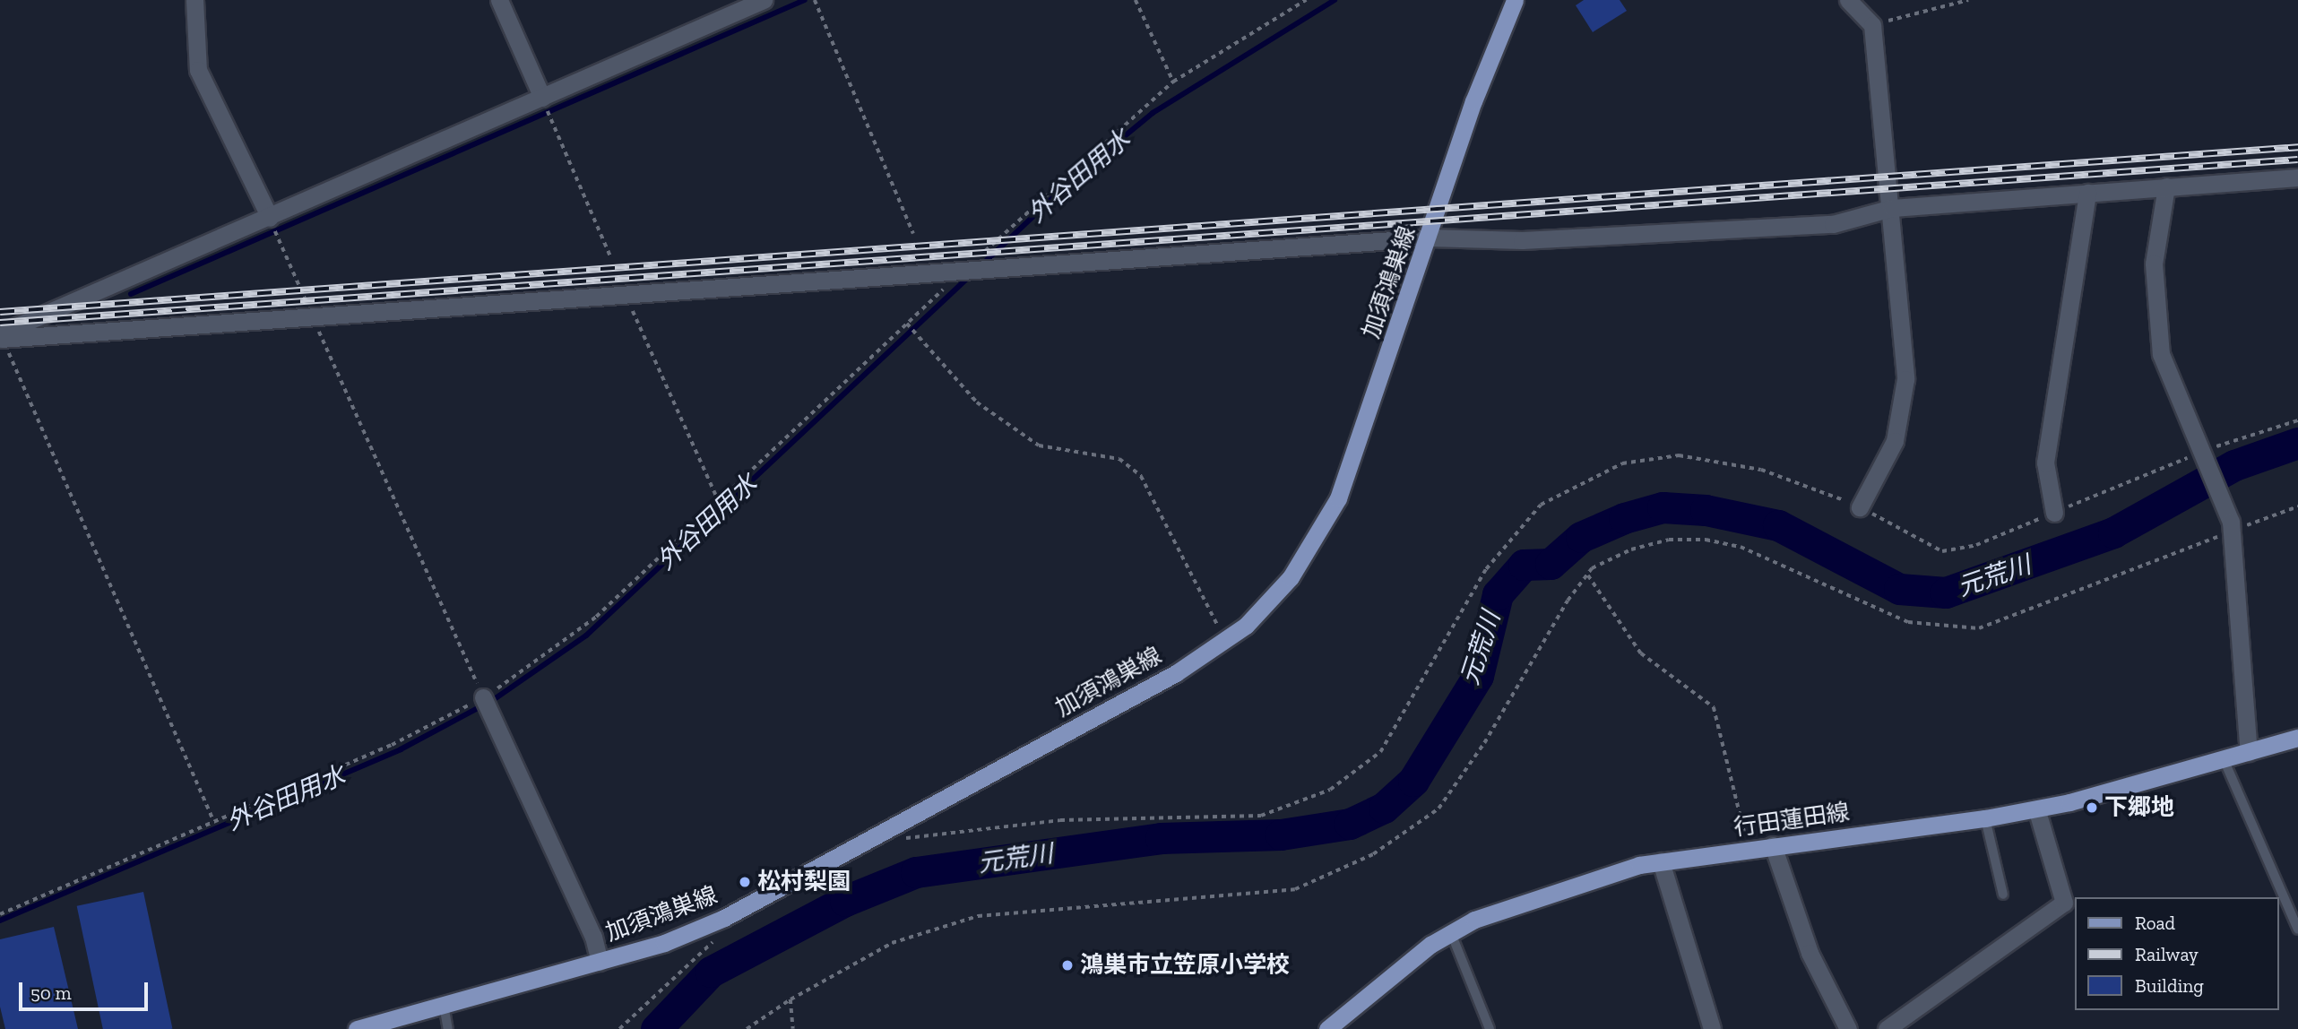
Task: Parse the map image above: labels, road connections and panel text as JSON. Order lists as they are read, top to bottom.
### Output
{
  "streets": {
    "main road": ["加須鴻巣線", "行田蓮田線"]
  },
  "water": ["外谷田用水", "元荒川"],
  "places": ["下郷地", "松村梨園", "鴻巣市立笠原小学校"],
  "legend": ["Road", "Railway", "Building"],
  "scale_bar": "50 m"
}
